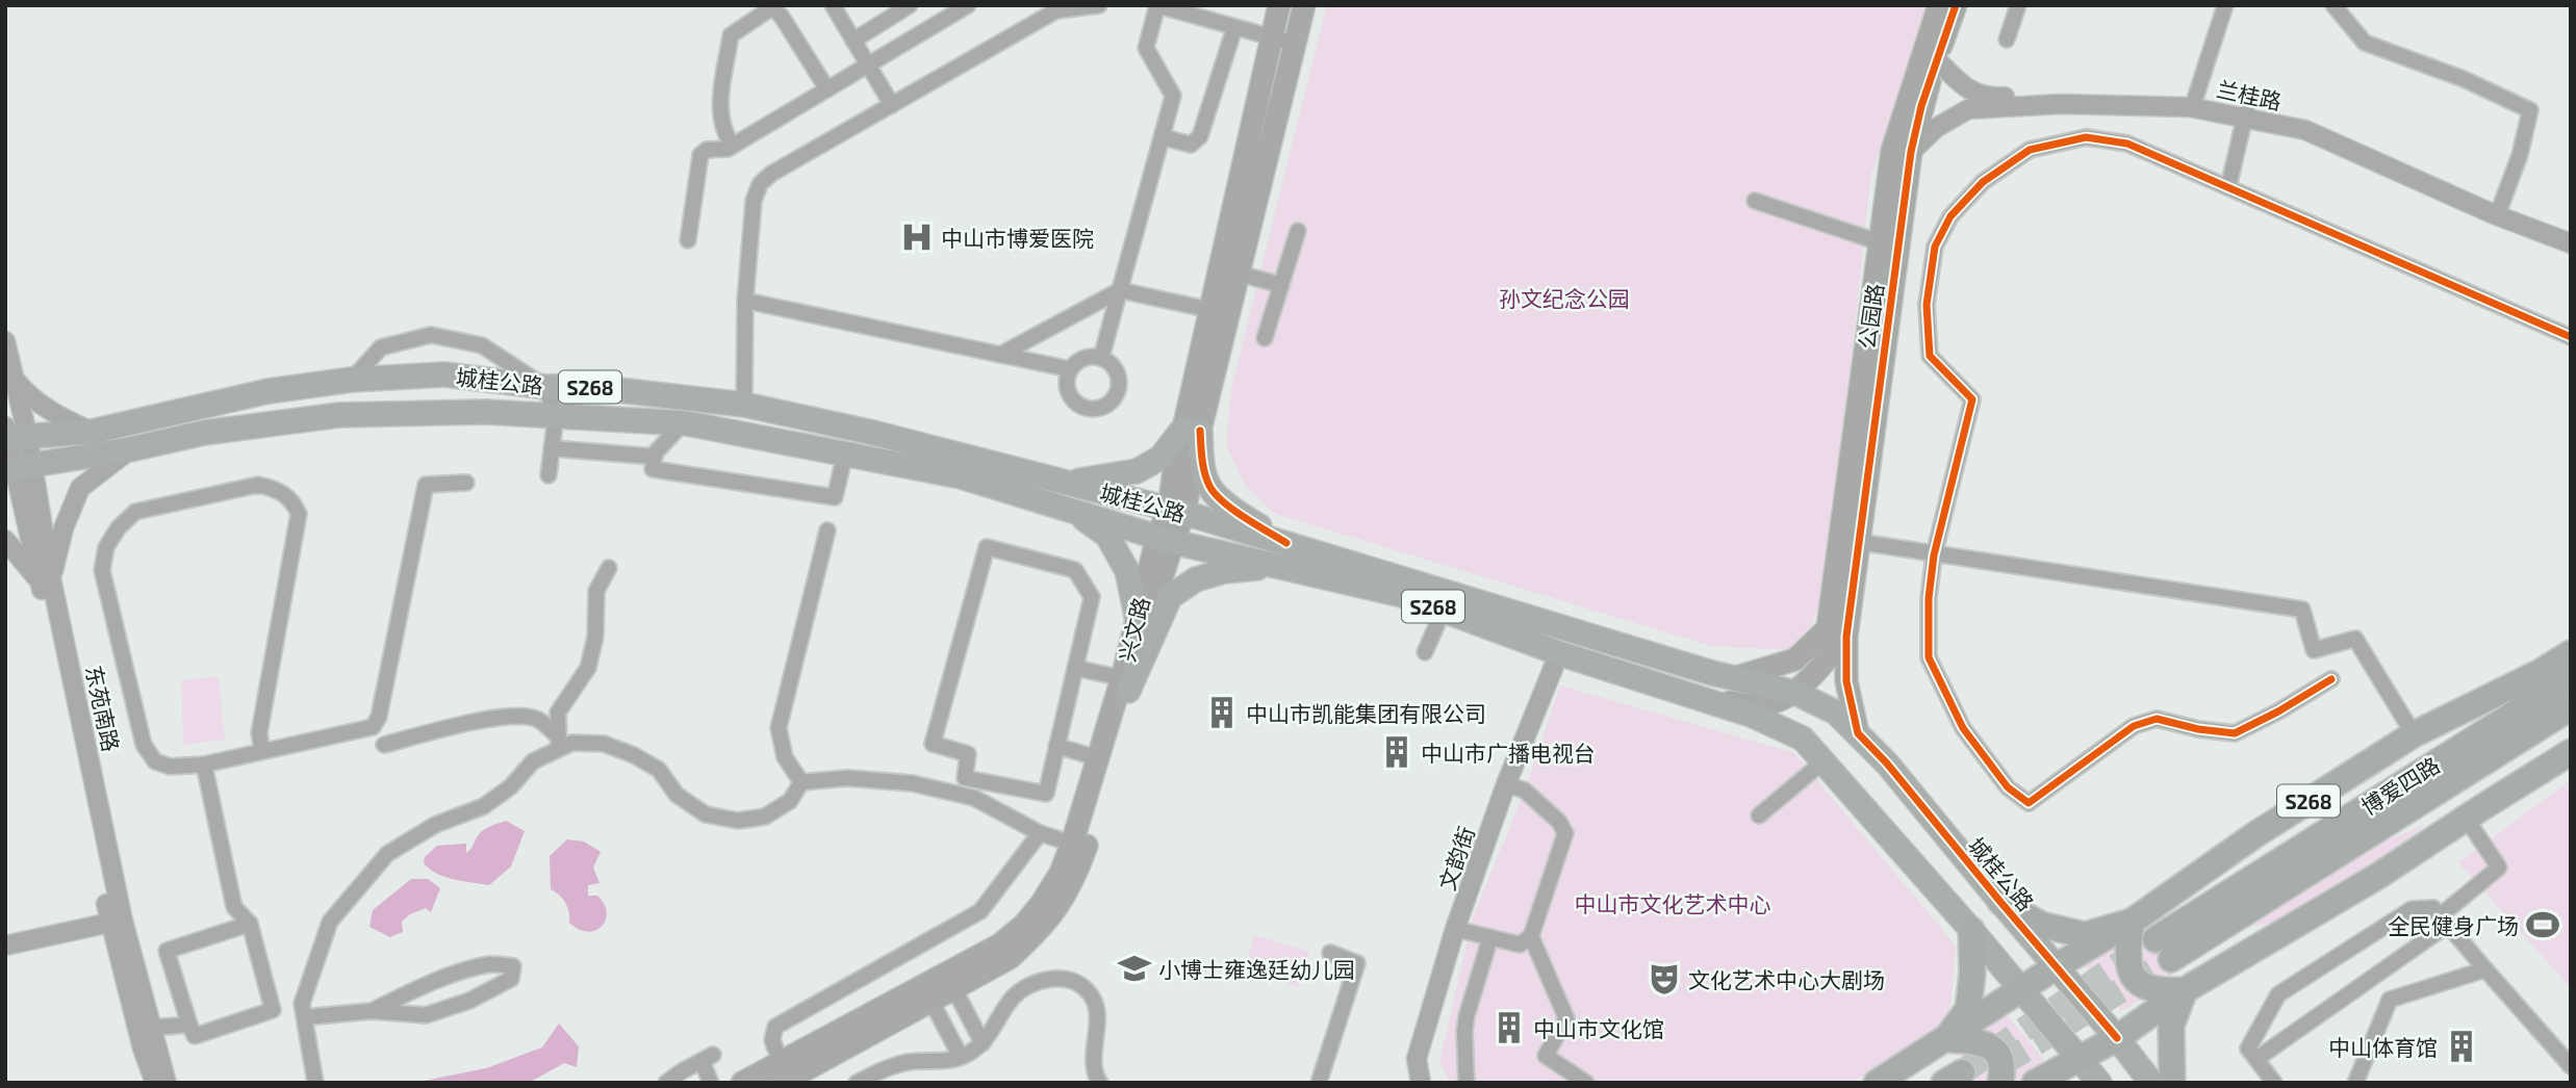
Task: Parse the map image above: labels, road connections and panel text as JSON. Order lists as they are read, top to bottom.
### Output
{
  "streets": {
    "highway": ["S268", "博爱四路"],
    "main road": ["公园路", "城桂公路", "兴文路"],
    "street": ["兰桂路", "东苑南路", "文韵街"]
  },
  "crossings": [
    ["兰桂路", "公园路"],
    ["公园路", "城桂公路"],
    ["城桂公路", "S268"],
    ["城桂公路", "兴文路"],
    ["城桂公路", "东苑南路"],
    ["城桂公路", "文韵街"]
  ],
  "parks": ["孙文纪念公园", "中山市文化艺术中心"],
  "places": {
    "hospital": ["中山市博爱医院"],
    "building": [
      "中山市凯能集团有限公司",
      "中山市广播电视台",
      "中山市文化馆",
      "中山体育馆"
    ],
    "sports": ["全民健身广场"],
    "school or university": ["小博士雍逸廷幼儿园"],
    "theatre": ["文化艺术中心大剧场"]
  }
}
